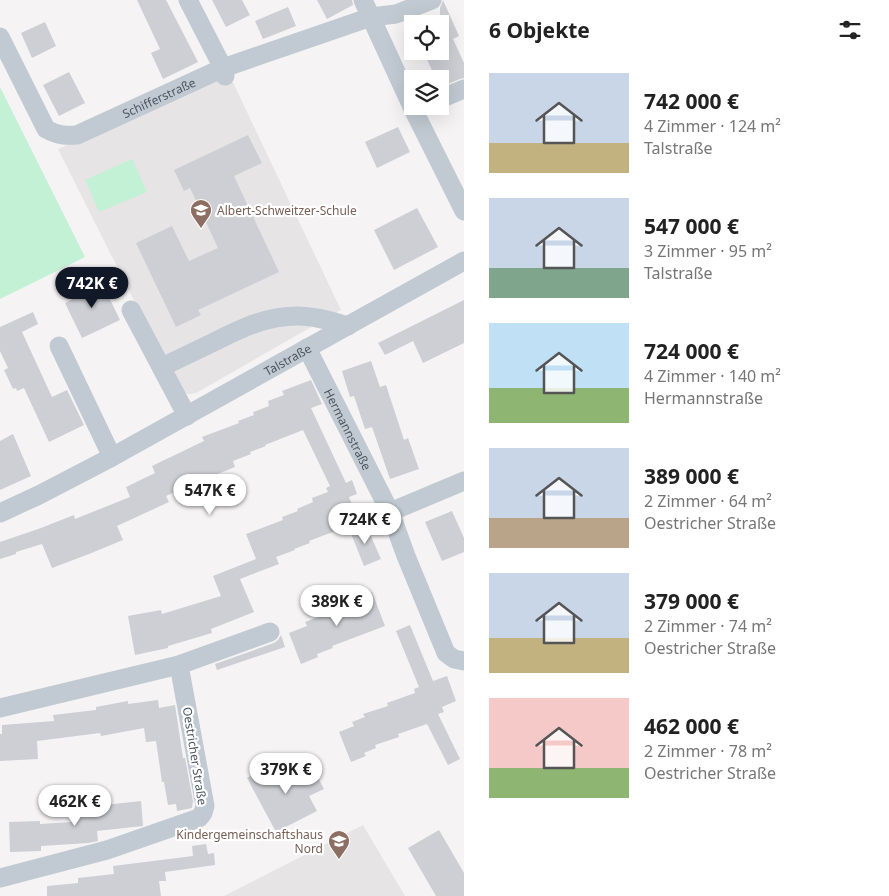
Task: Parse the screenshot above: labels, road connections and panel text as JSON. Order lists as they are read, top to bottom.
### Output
{
  "streets": {
    "street": [
      "Schifferstraße",
      "Talstraße",
      "Hermannstraße",
      "Oestricher Straße"
    ]
  },
  "crossings": [
    ["Talstraße", "Hermannstraße"]
  ],
  "places": {
    "school or university": ["Albert-Schweitzer-Schule", "Kindergemeinschaftshaus Nord"]
  },
  "page": {
    "heading": "6 Objekte",
    "list": [
      {
        "name": "742 000 €",
        "note": "4 Zimmer · 124 m² · Talstraße"
      },
      {
        "name": "547 000 €",
        "note": "3 Zimmer · 95 m² · Talstraße"
      },
      {
        "name": "724 000 €",
        "note": "4 Zimmer · 140 m² · Hermannstraße"
      },
      {
        "name": "389 000 €",
        "note": "2 Zimmer · 64 m² · Oestricher Straße"
      },
      {
        "name": "379 000 €",
        "note": "2 Zimmer · 74 m² · Oestricher Straße"
      },
      {
        "name": "462 000 €",
        "note": "2 Zimmer · 78 m² · Oestricher Straße"
      }
    ],
    "price": [
      "742K €",
      "547K €",
      "724K €",
      "389K €",
      "379K €",
      "462K €"
    ]
  }
}
